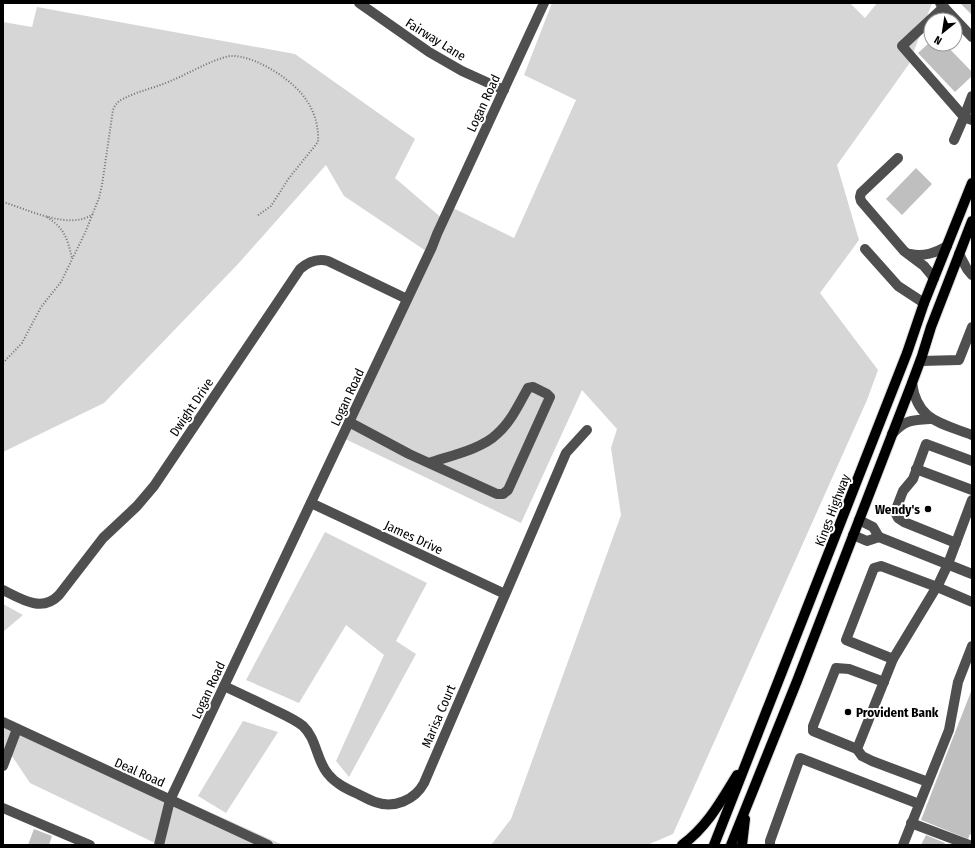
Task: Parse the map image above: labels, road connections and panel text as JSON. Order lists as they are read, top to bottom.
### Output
{
  "streets": {
    "main road": ["Kings Highway"],
    "street": [
      "Fairway Lane",
      "Logan Road",
      "Dwight Drive",
      "James Drive",
      "Marisa Court",
      "Deal Road"
    ]
  },
  "crossings": [
    ["Fairway Lane", "Logan Road"],
    ["Logan Road", "Dwight Drive"],
    ["Logan Road", "James Drive"],
    ["Logan Road", "Marisa Court"],
    ["Logan Road", "Deal Road"],
    ["James Drive", "Marisa Court"]
  ],
  "places": ["Wendy's", "Provident Bank"],
  "north": "bottom left"
}
